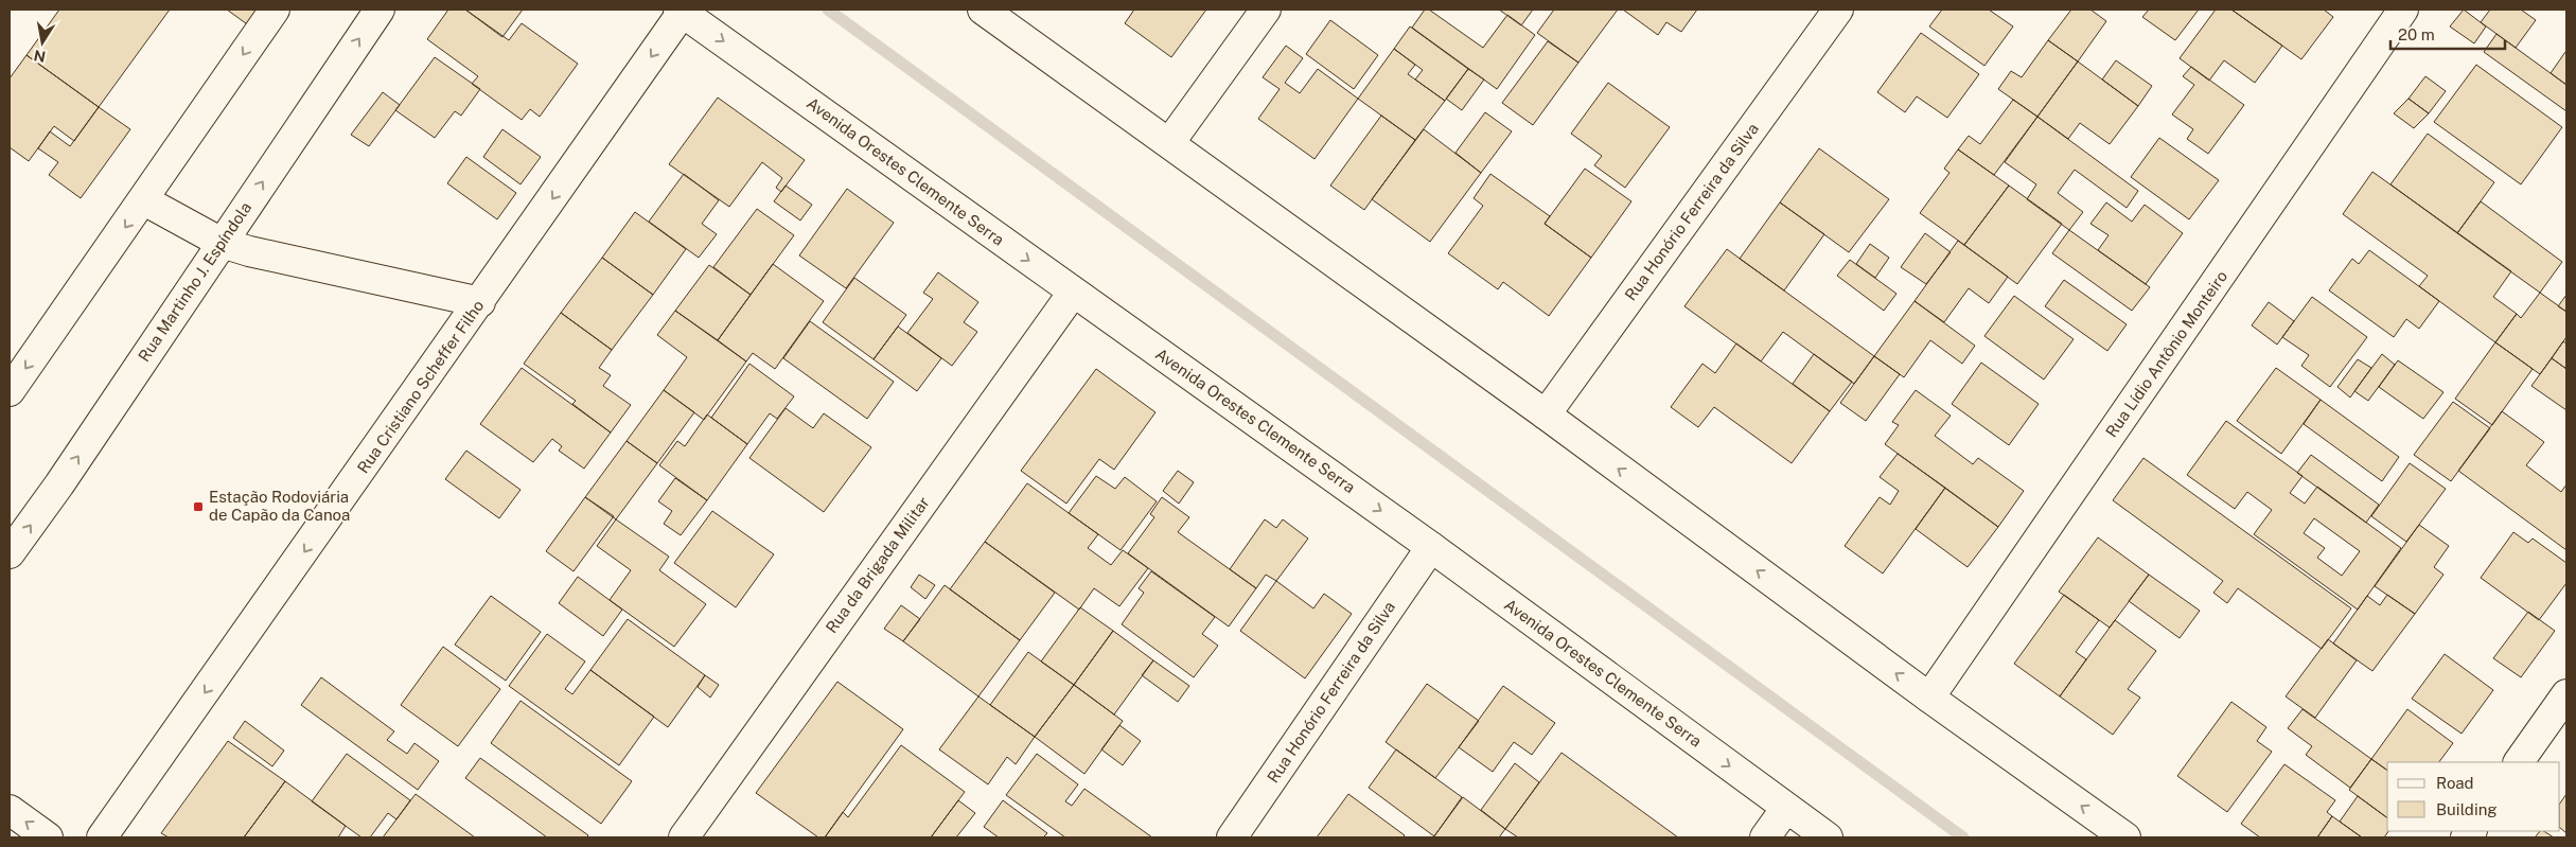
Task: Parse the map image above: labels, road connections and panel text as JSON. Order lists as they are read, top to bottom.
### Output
{
  "streets": {
    "street": [
      "Avenida Orestes Clemente Serra",
      "Rua Honório Ferreira da Silva",
      "Rua Martinho J. Espíndola",
      "Rua Lídio Antônio Monteiro",
      "Rua Cristiano Scheffer Filho",
      "Rua da Brigada Militar"
    ]
  },
  "crossings": [
    ["Avenida Orestes Clemente Serra", "Rua Honório Ferreira da Silva"],
    ["Avenida Orestes Clemente Serra", "Rua Cristiano Scheffer Filho"],
    ["Avenida Orestes Clemente Serra", "Rua da Brigada Militar"]
  ],
  "one_way": ["Rua Cristiano Scheffer Filho"],
  "places": {
    "transit": ["Estação Rodoviária de Capão da Canoa"]
  },
  "legend": ["Road", "Building"],
  "scale_bar": "20 m",
  "north": "bottom"
}
